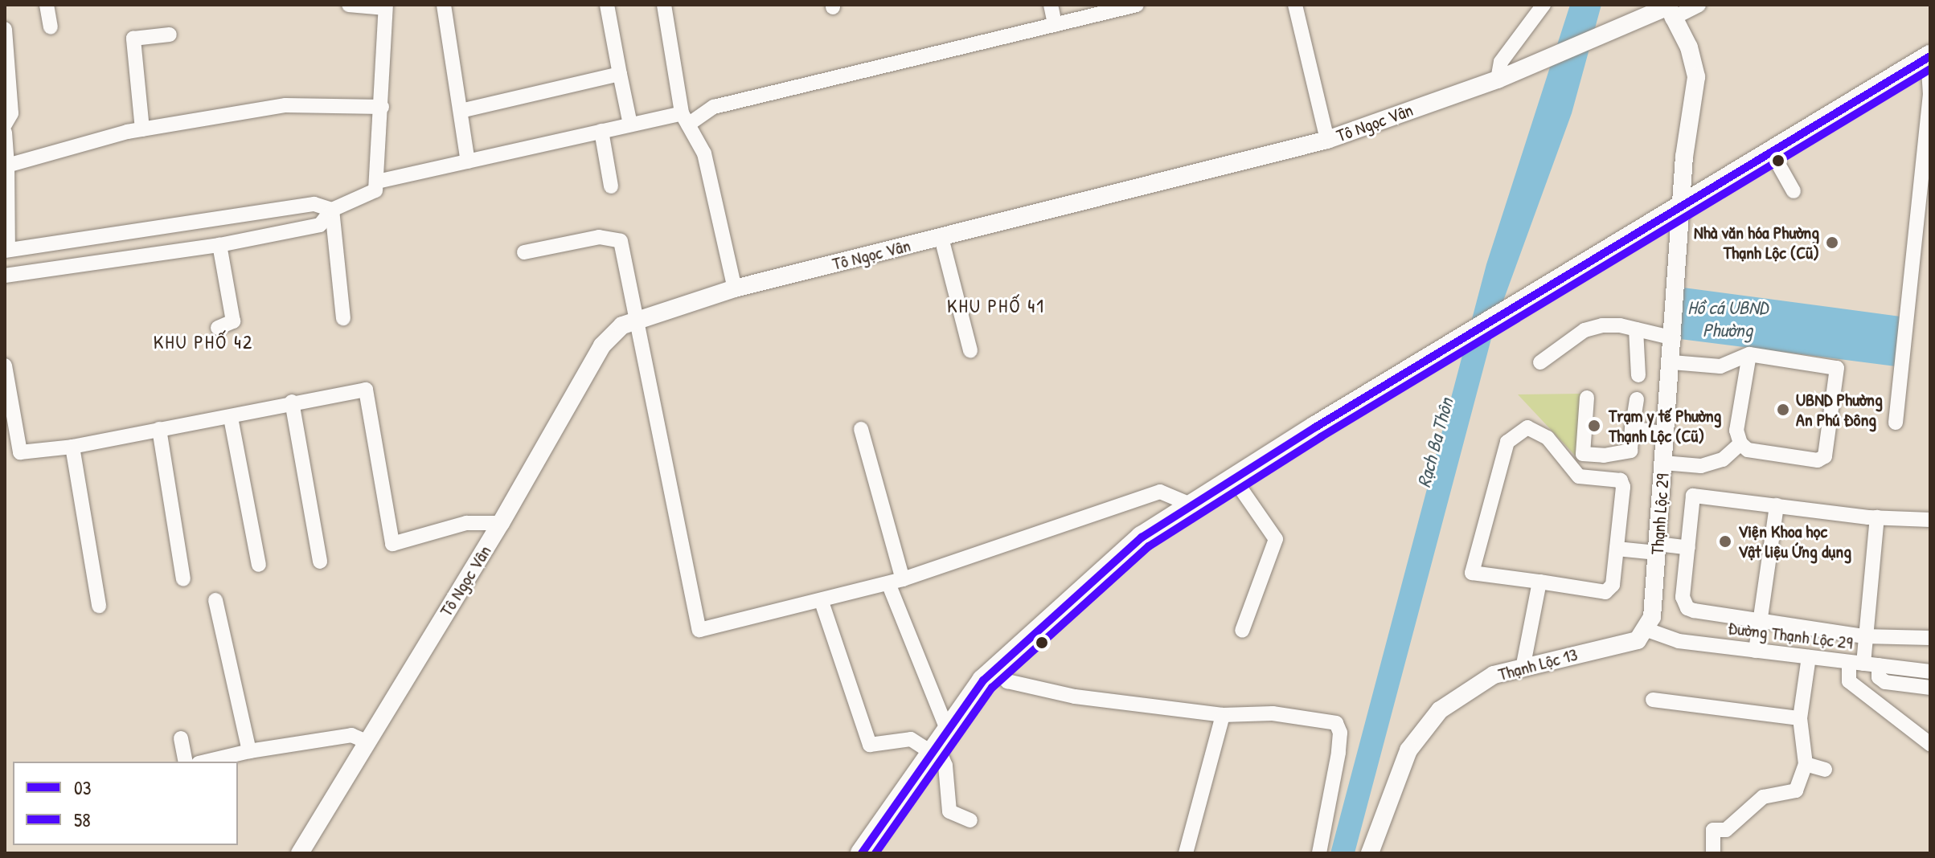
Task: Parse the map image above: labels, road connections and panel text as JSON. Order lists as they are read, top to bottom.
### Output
{
  "streets": {
    "street": [
      "Tô Ngọc Vân",
      "Thạnh Lộc 29",
      "Đường Thạnh Lộc 29",
      "Thạnh Lộc 13"
    ]
  },
  "crossings": [
    ["Tô Ngọc Vân", "Thạnh Lộc 29"],
    ["Thạnh Lộc 29", "Đường Thạnh Lộc 29"],
    ["Thạnh Lộc 29", "Thạnh Lộc 13"],
    ["Đường Thạnh Lộc 29", "Thạnh Lộc 13"]
  ],
  "districts": ["KHU PHỐ 41", "KHU PHỐ 42"],
  "water": ["Hồ cá UBND Phường", "Rạch Ba Thôn"],
  "places": [
    "Nhà văn hóa Phường Thạnh Lộc (Cũ)",
    "UBND Phường An Phú Đông",
    "Trạm y tế Phường Thạnh Lộc (Cũ)",
    "Viện Khoa học Vật liệu Ứng dụng"
  ],
  "lines": ["transit line 03", "transit line 58"],
  "legend": ["03", "58"]
}
